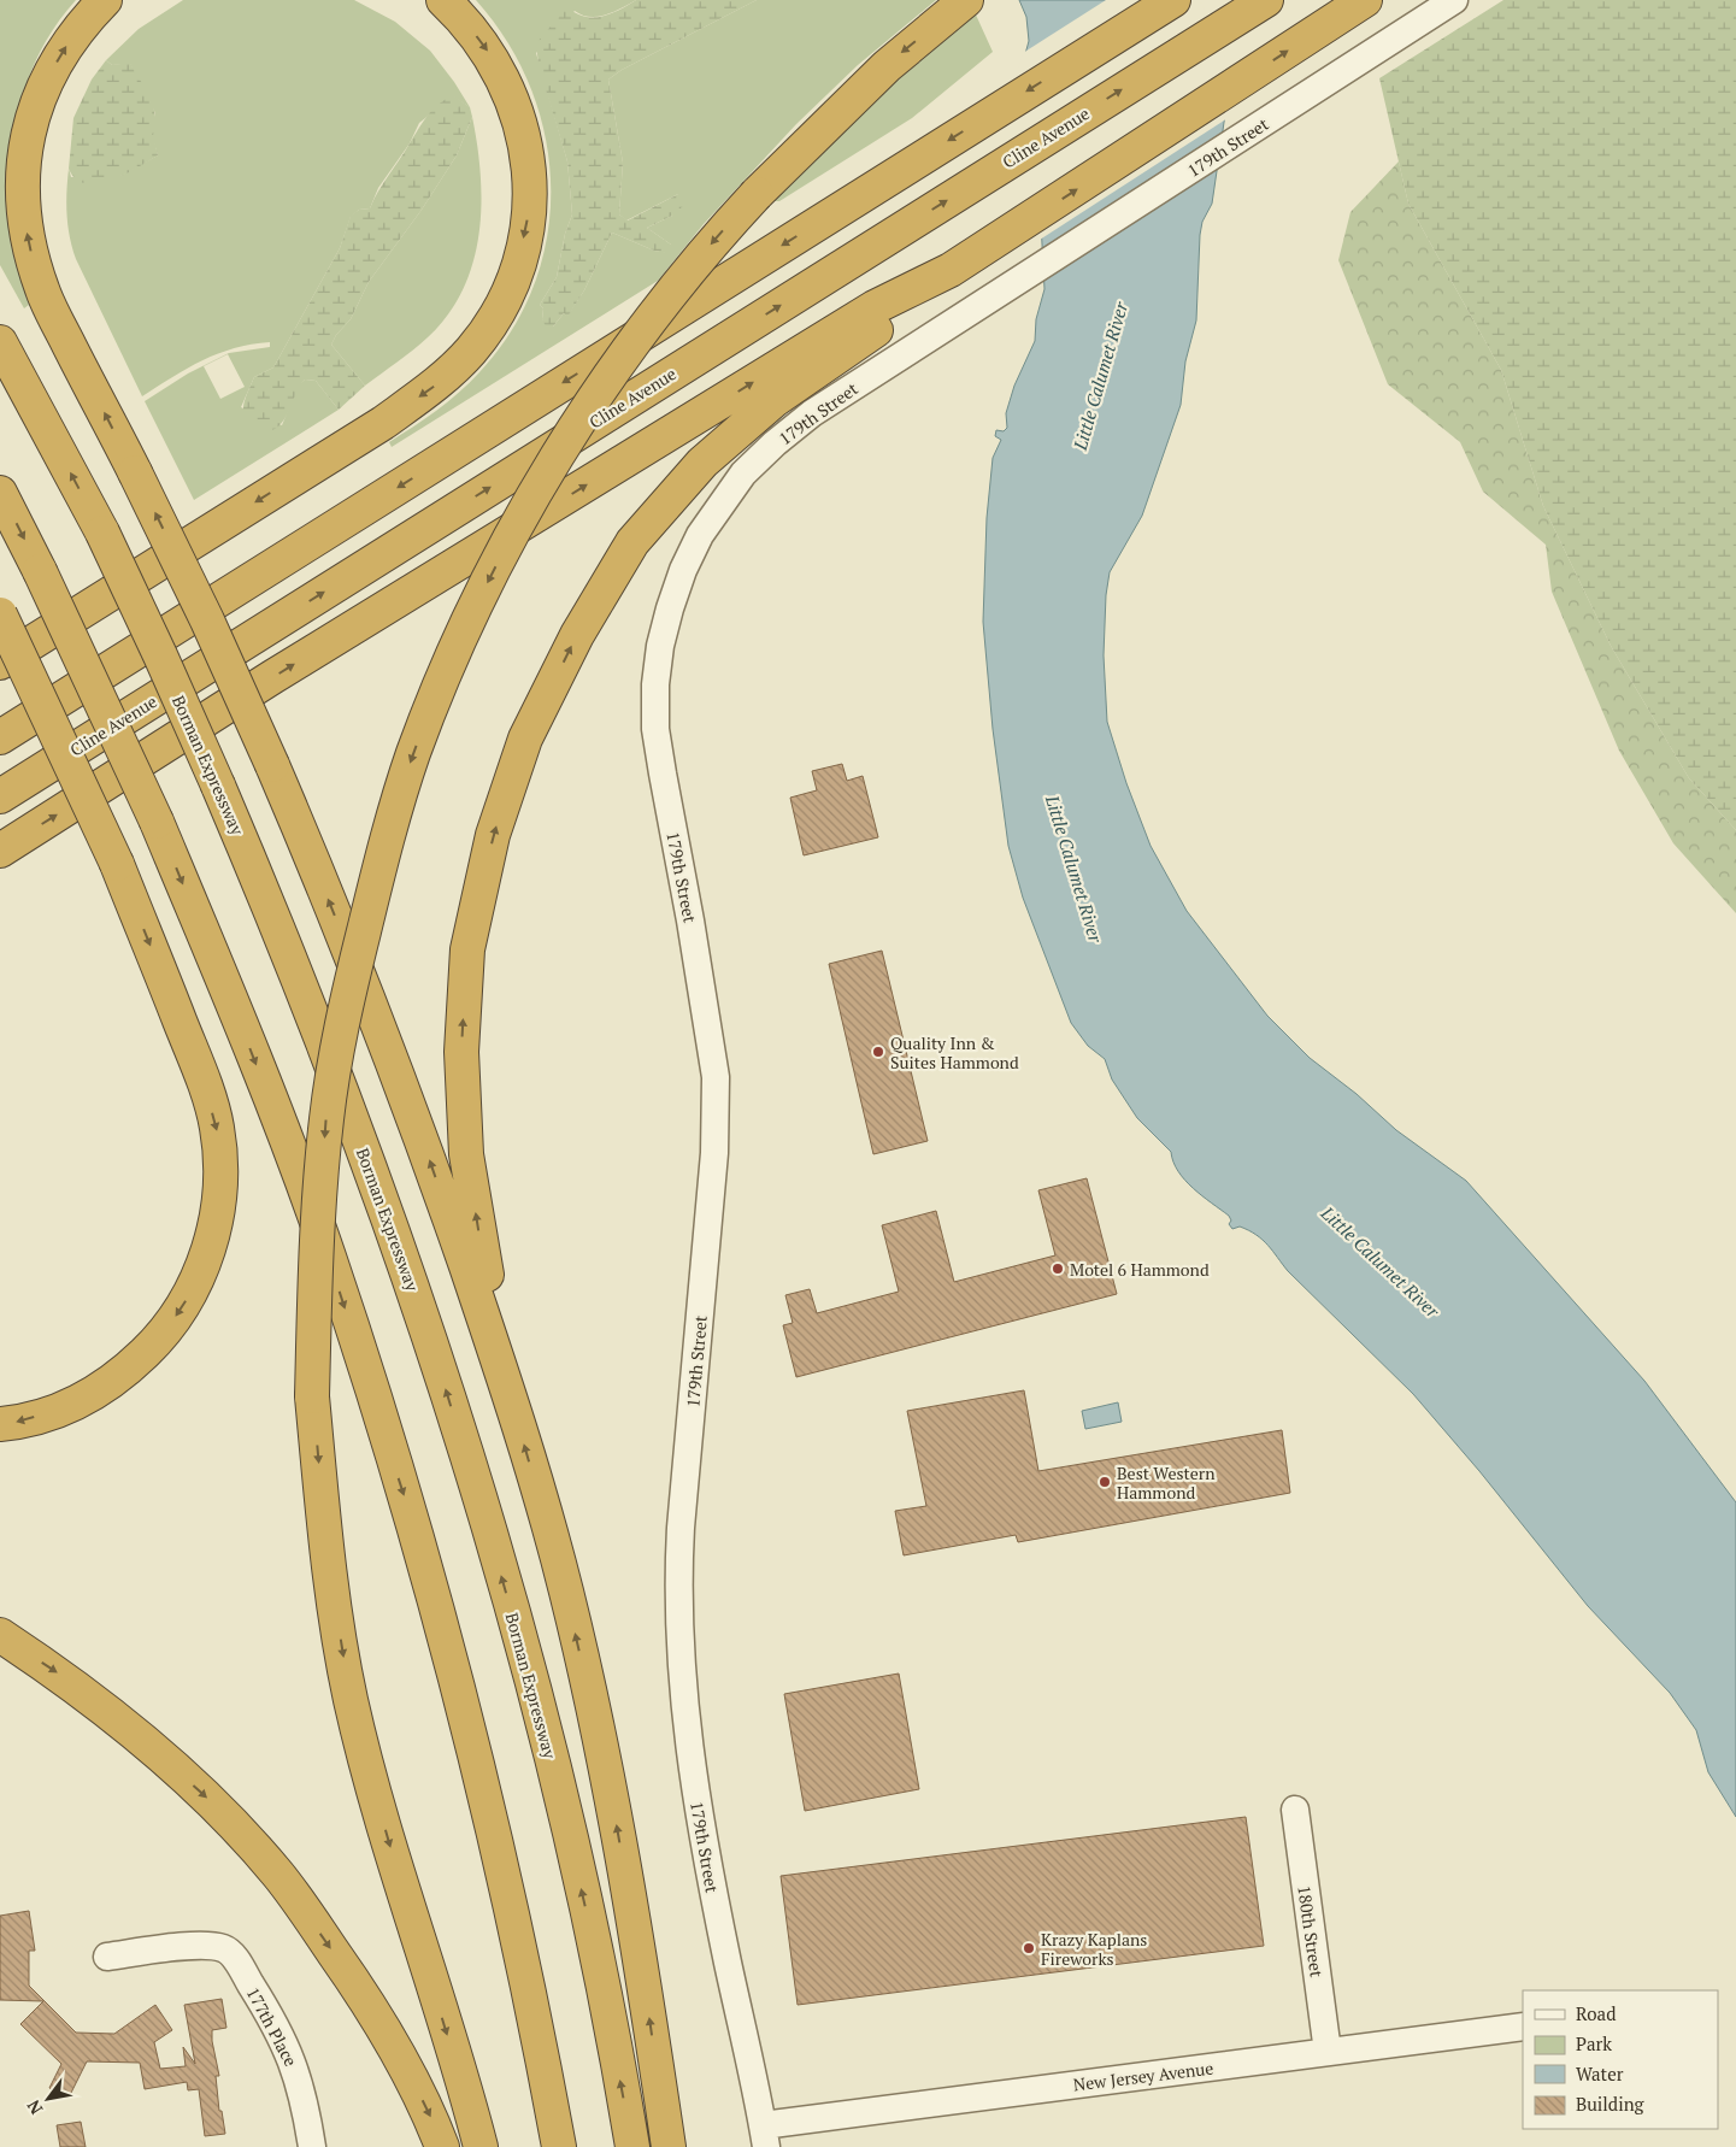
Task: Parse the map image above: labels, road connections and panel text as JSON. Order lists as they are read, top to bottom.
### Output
{
  "streets": {
    "highway": ["Cline Avenue", "Borman Expressway"],
    "street": [
      "179th Street",
      "180th Street",
      "177th Place",
      "New Jersey Avenue"
    ]
  },
  "crossings": [
    ["179th Street", "New Jersey Avenue"],
    ["180th Street", "New Jersey Avenue"]
  ],
  "water": ["Little Calumet River"],
  "places": [
    "Quality Inn & Suites Hammond",
    "Motel 6 Hammond",
    "Best Western Hammond",
    "Krazy Kaplans Fireworks"
  ],
  "legend": [
    "Road",
    "Park",
    "Water",
    "Building"
  ],
  "north": "bottom left"
}
